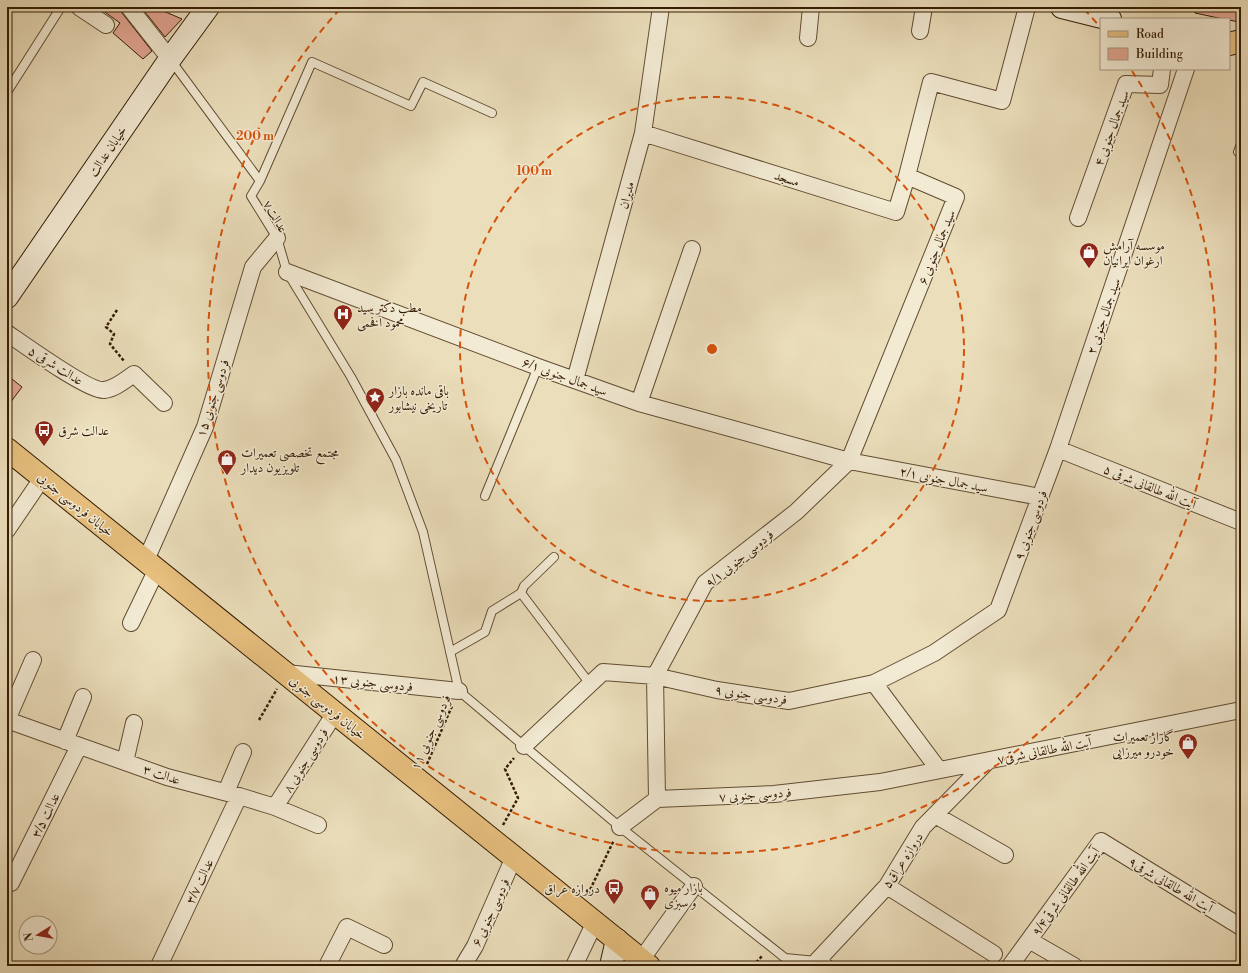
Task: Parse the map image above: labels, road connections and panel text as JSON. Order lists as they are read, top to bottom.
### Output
{
  "streets": {
    "main road": ["خیابان عدالت", "خیابان فردوسی جنوبی"],
    "street": [
      "سید جمال جنوبی ۴",
      "مسجد",
      "مدیران",
      "سید جمال جنوبی ۶",
      "سید جمال جنوبی ۲",
      "عدالت شرقی ۵",
      "سید جمال جنوبی ۶/۱",
      "فردوسی جنوبی ۱۵",
      "سید جمال جنوبی ۲/۱",
      "آیت الله طالقانی شرقی ۵",
      "فردوسی جنوبی ۹",
      "فردوسی جنوبی ۹/۱",
      "فردوسی جنوبی ۱۳",
      "آیت الله طالقانی شرقی۷",
      "فردوسی جنوبی ۸",
      "عدالت ۳",
      "فردوسی جنوبی ۷",
      "عدالت ۳/۵",
      "دروازه عراق۵",
      "عدالت ۳/۷",
      "آیت الله طالقانی شرقی۹",
      "آیت الله طالقانی شرقی۹/۴",
      "فردوسی جنوبی ۶"
    ],
    "lane": ["عدالت۷"],
    "path": ["فردوسی جنوبی ۱۱"]
  },
  "crossings": [
    ["مسجد", "مدیران"],
    ["مسجد", "سید جمال جنوبی ۶"],
    ["مدیران", "سید جمال جنوبی ۶/۱"],
    ["عدالت۷", "سید جمال جنوبی ۶/۱"],
    ["عدالت۷", "فردوسی جنوبی ۱۵"],
    ["عدالت۷", "فردوسی جنوبی ۱۳"],
    ["عدالت۷", "فردوسی جنوبی ۱۱"],
    ["سید جمال جنوبی ۶", "سید جمال جنوبی ۶/۱"],
    ["سید جمال جنوبی ۶", "سید جمال جنوبی ۲/۱"],
    ["سید جمال جنوبی ۶", "فردوسی جنوبی ۹/۱"],
    ["سید جمال جنوبی ۲", "آیت الله طالقانی شرقی ۵"],
    ["سید جمال جنوبی ۲", "فردوسی جنوبی ۹"],
    ["سید جمال جنوبی ۶/۱", "سید جمال جنوبی ۲/۱"],
    ["سید جمال جنوبی ۶/۱", "فردوسی جنوبی ۹/۱"],
    ["فردوسی جنوبی ۱۵", "خیابان فردوسی جنوبی"],
    ["سید جمال جنوبی ۲/۱", "فردوسی جنوبی ۹"],
    ["سید جمال جنوبی ۲/۱", "فردوسی جنوبی ۹/۱"],
    ["آیت الله طالقانی شرقی ۵", "فردوسی جنوبی ۹"],
    ["خیابان فردوسی جنوبی", "فردوسی جنوبی ۱۳"],
    ["خیابان فردوسی جنوبی", "فردوسی جنوبی ۱۱"],
    ["خیابان فردوسی جنوبی", "فردوسی جنوبی ۸"],
    ["خیابان فردوسی جنوبی", "فردوسی جنوبی ۶"],
    ["فردوسی جنوبی ۹", "فردوسی جنوبی ۹/۱"],
    ["فردوسی جنوبی ۱۳", "فردوسی جنوبی ۱۱"],
    ["آیت الله طالقانی شرقی۷", "فردوسی جنوبی ۷"],
    ["آیت الله طالقانی شرقی۷", "دروازه عراق۵"],
    ["فردوسی جنوبی ۸", "عدالت ۳"],
    ["عدالت ۳", "عدالت ۳/۵"],
    ["عدالت ۳", "عدالت ۳/۷"],
    ["فردوسی جنوبی ۷", "دروازه عراق۵"],
    ["آیت الله طالقانی شرقی۹", "آیت الله طالقانی شرقی۹/۴"]
  ],
  "places": {
    "shop": [
      "موسسه آرامش ارغوان ایرانیان",
      "مجتمع تخصصی تعمیرات تلویزیون دیدار",
      "گاراژ تعمیرات خودرو میرزایی",
      "بازار میوه و سبزی"
    ],
    "hospital": ["مطب دکتر سید محمود افخمی"],
    "place": ["باقی مانده بازار تاریخی نیشابور"],
    "bus stop": ["عدالت شرق", "دروازه عراق"]
  },
  "legend": ["Road", "Building"],
  "north": "left",
  "rings": ["200 m", "100 m"]
}
